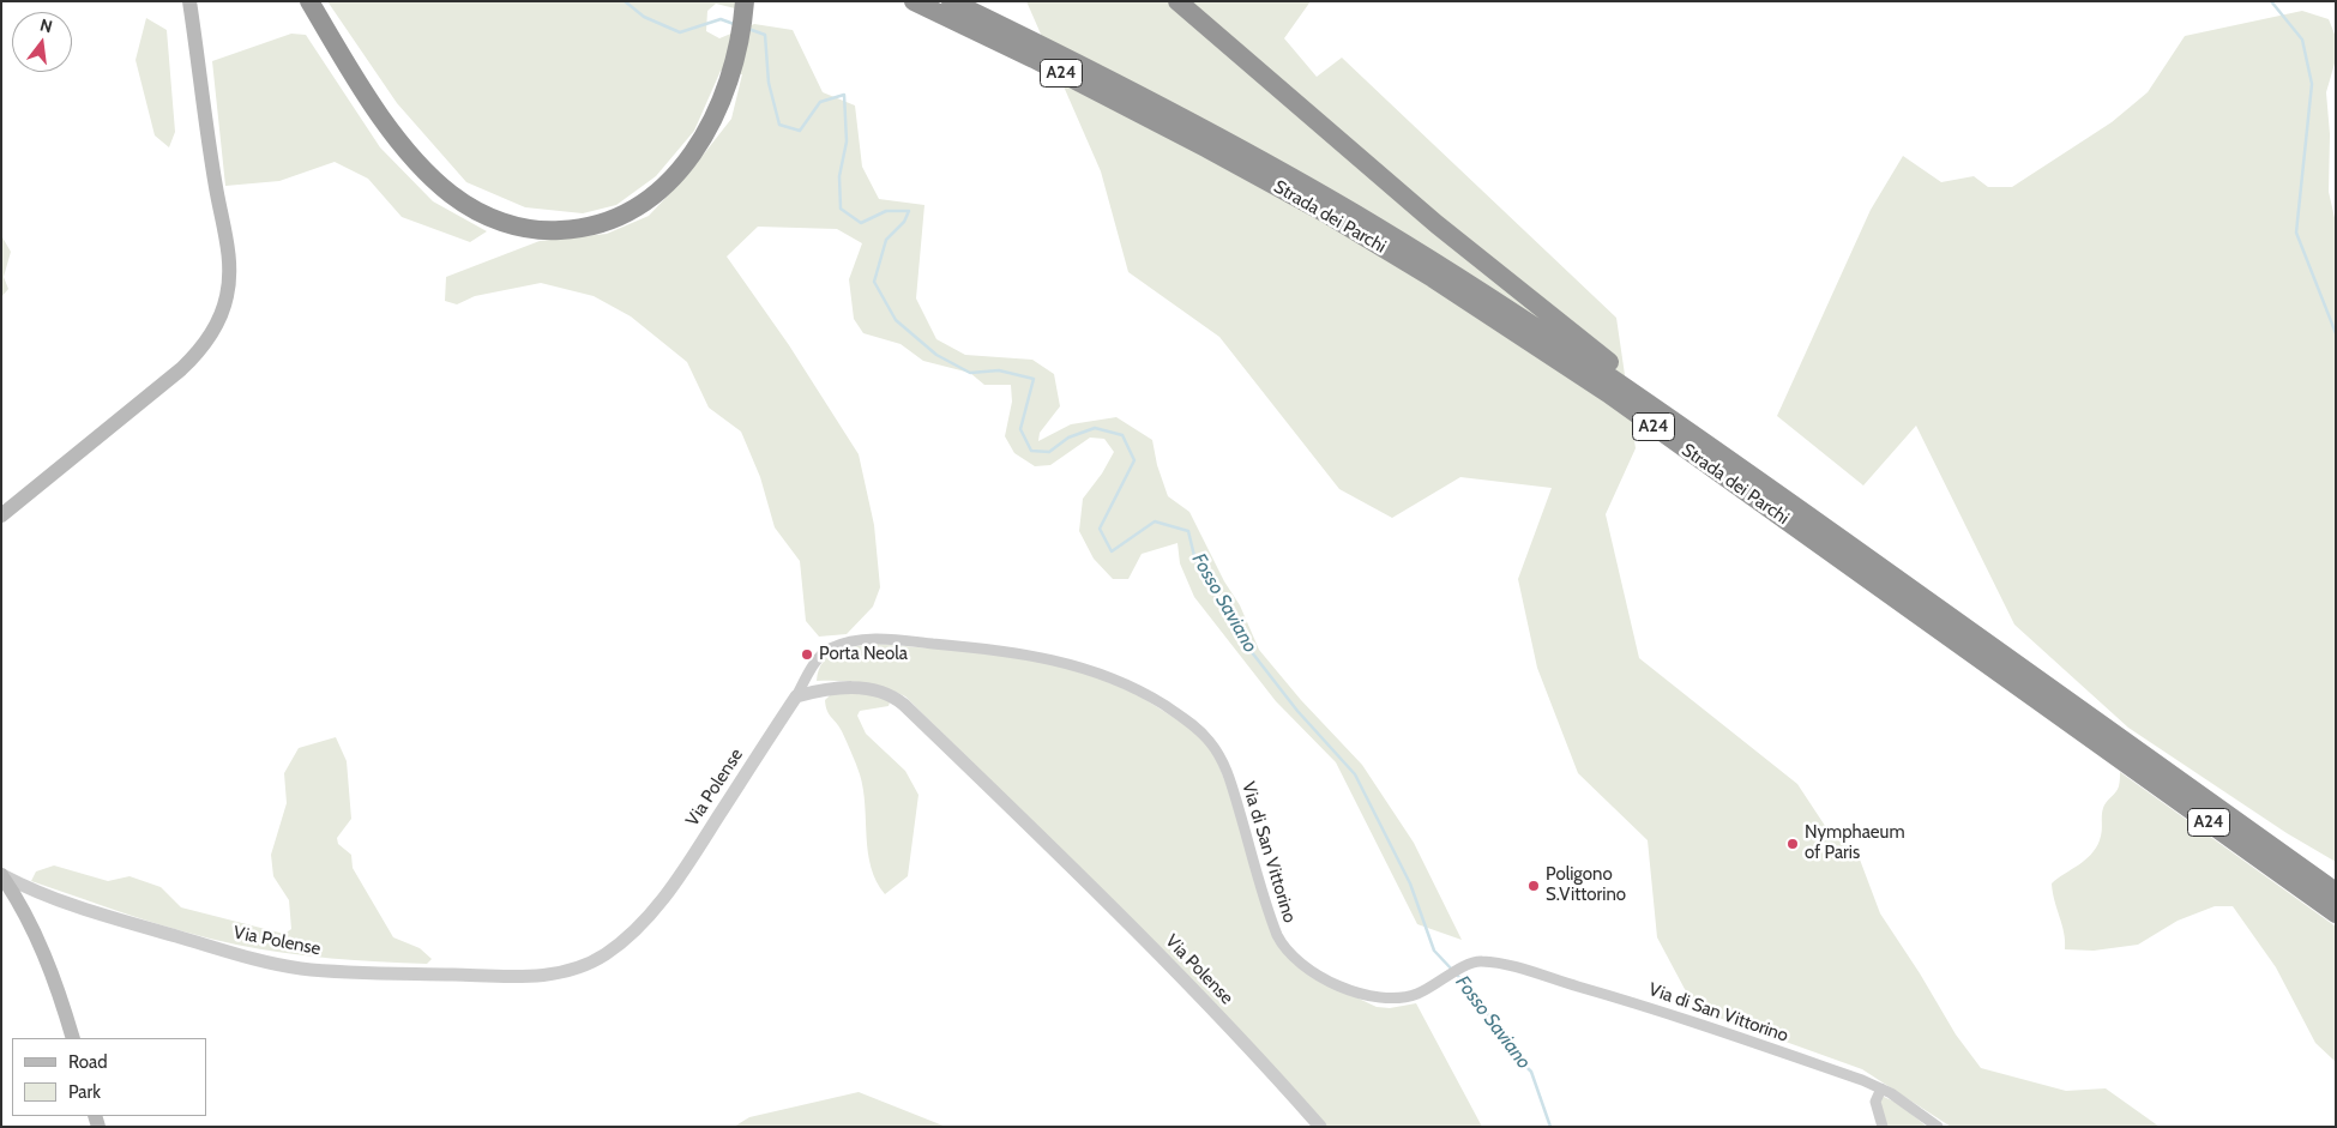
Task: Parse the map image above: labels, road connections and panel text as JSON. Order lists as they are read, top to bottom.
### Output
{
  "streets": {
    "highway": ["A24", "Strada dei Parchi"],
    "street": ["Via Polense", "Via di San Vittorino"]
  },
  "crossings": [
    ["Via Polense", "Via di San Vittorino"]
  ],
  "water": ["Fosso Saviano"],
  "places": ["Porta Neola", "Nymphaeum of Paris", "Poligono S.Vittorino"],
  "legend": ["Road", "Park"],
  "north": "top"
}
